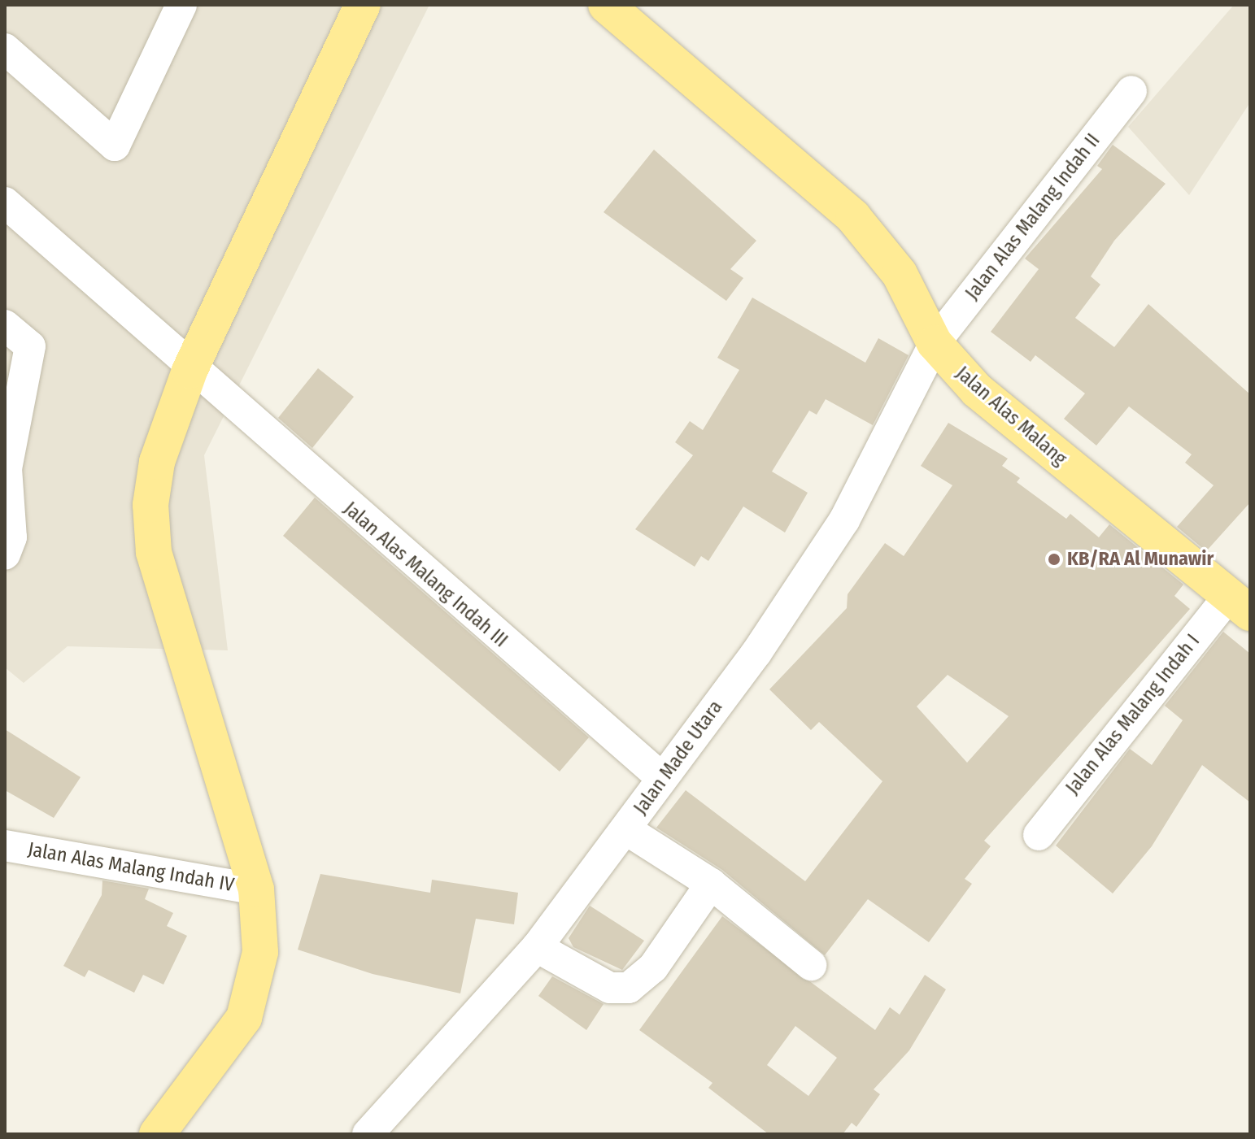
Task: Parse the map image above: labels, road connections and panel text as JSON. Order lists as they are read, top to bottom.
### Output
{
  "streets": {
    "main road": ["Jalan Alas Malang"],
    "street": [
      "Jalan Alas Malang Indah II",
      "Jalan Alas Malang Indah III",
      "Jalan Alas Malang Indah I",
      "Jalan Made Utara",
      "Jalan Alas Malang Indah IV"
    ]
  },
  "crossings": [
    ["Jalan Alas Malang Indah II", "Jalan Alas Malang"],
    ["Jalan Alas Malang Indah II", "Jalan Made Utara"],
    ["Jalan Alas Malang", "Jalan Alas Malang Indah I"],
    ["Jalan Alas Malang", "Jalan Made Utara"],
    ["Jalan Alas Malang Indah III", "Jalan Made Utara"]
  ],
  "places": ["KB/RA Al Munawir"]
}
